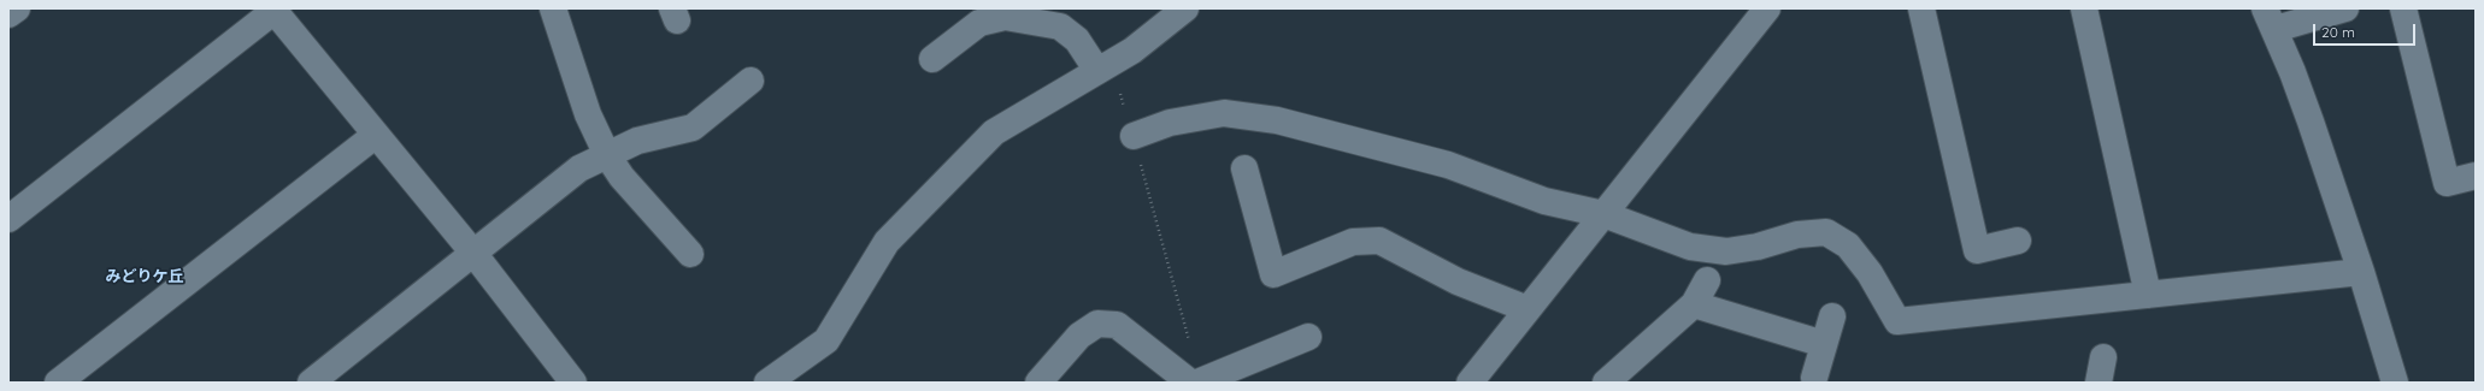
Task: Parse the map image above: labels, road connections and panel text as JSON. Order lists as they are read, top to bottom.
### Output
{
  "districts": ["みどりケ丘"],
  "scale_bar": "20 m"
}
